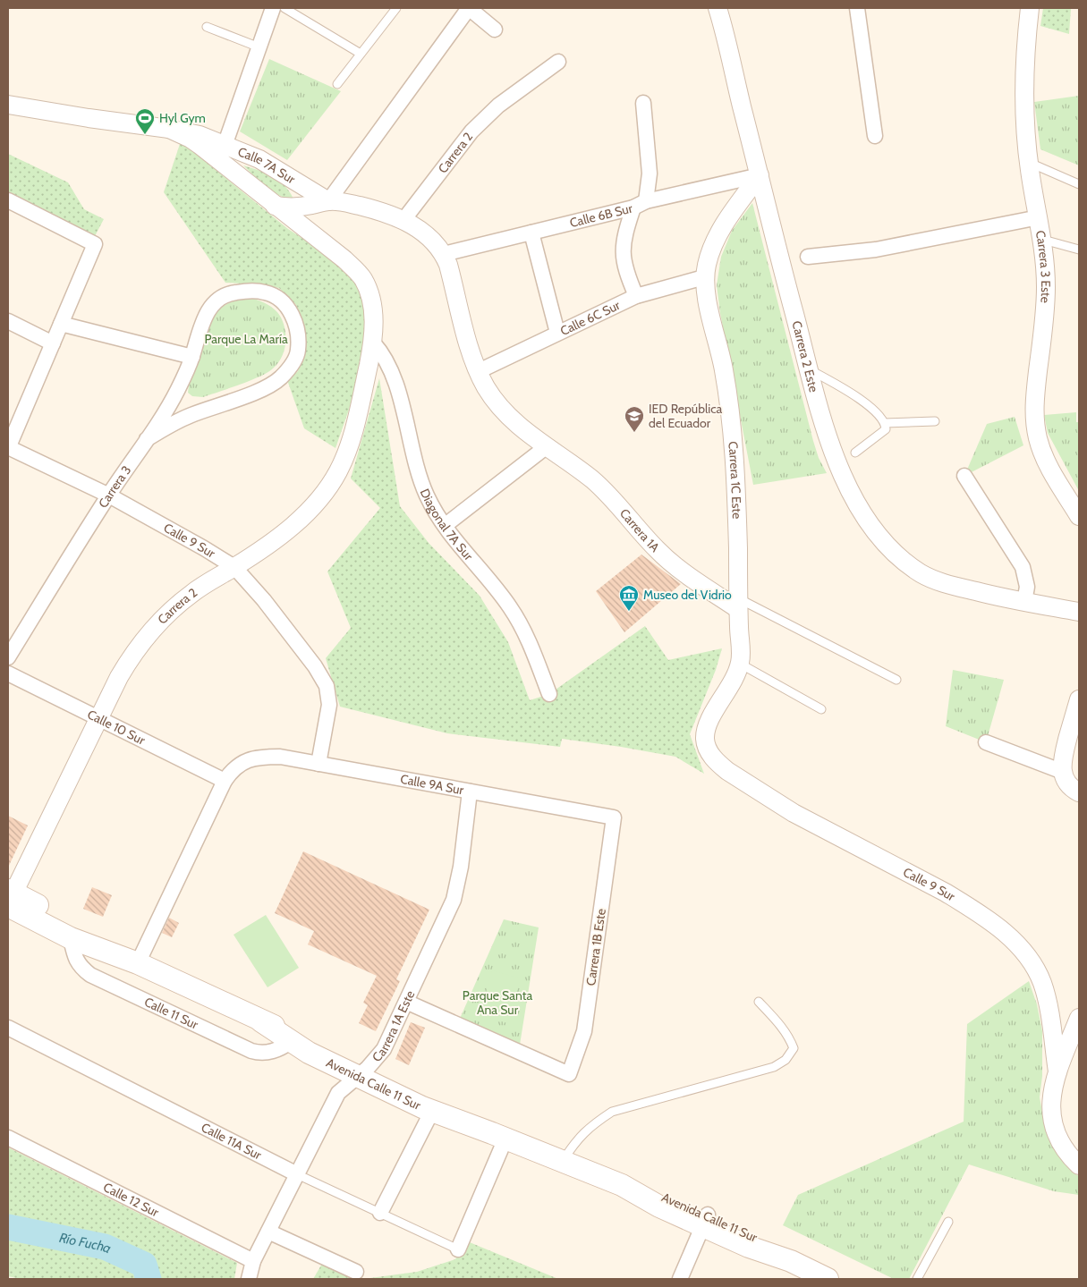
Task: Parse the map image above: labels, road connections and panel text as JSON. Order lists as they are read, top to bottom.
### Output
{
  "streets": {
    "main road": ["Avenida Calle 11 Sur"],
    "street": [
      "Carrera 2",
      "Calle 7A Sur",
      "Calle 6B Sur",
      "Carrera 3 Este",
      "Calle 6C Sur",
      "Carrera 2 Este",
      "Carrera 1C Este",
      "Carrera 3",
      "Diagonal 7A Sur",
      "Carrera 1A",
      "Calle 9 Sur",
      "Calle 10 Sur",
      "Calle 9A Sur",
      "Carrera 1B Este",
      "Calle 11 Sur",
      "Carrera 1A Este",
      "Calle 11A Sur",
      "Calle 12 Sur"
    ]
  },
  "crossings": [
    ["Carrera 2", "Calle 7A Sur"],
    ["Carrera 2", "Diagonal 7A Sur"],
    ["Carrera 2", "Calle 9 Sur"],
    ["Carrera 2", "Calle 10 Sur"],
    ["Carrera 2", "Avenida Calle 11 Sur"],
    ["Calle 7A Sur", "Diagonal 7A Sur"],
    ["Calle 6B Sur", "Carrera 2 Este"],
    ["Calle 6B Sur", "Carrera 1C Este"],
    ["Calle 6B Sur", "Carrera 1A"],
    ["Calle 6C Sur", "Carrera 1C Este"],
    ["Calle 6C Sur", "Carrera 1A"],
    ["Carrera 2 Este", "Carrera 1C Este"],
    ["Carrera 1C Este", "Carrera 1A"],
    ["Carrera 1C Este", "Calle 9 Sur"],
    ["Carrera 3", "Calle 9 Sur"],
    ["Calle 9 Sur", "Calle 9A Sur"],
    ["Calle 10 Sur", "Calle 9A Sur"],
    ["Calle 9A Sur", "Carrera 1B Este"],
    ["Calle 9A Sur", "Carrera 1A Este"],
    ["Carrera 1B Este", "Carrera 1A Este"],
    ["Calle 11 Sur", "Avenida Calle 11 Sur"],
    ["Carrera 1A Este", "Avenida Calle 11 Sur"],
    ["Carrera 1A Este", "Calle 11A Sur"],
    ["Carrera 1A Este", "Calle 12 Sur"]
  ],
  "water": ["Río Fucha"],
  "parks": ["Parque La María", "Parque Santa Ana Sur"],
  "places": {
    "sports": ["Hyl Gym"],
    "school or university": ["IED República del Ecuador"],
    "museum": ["Museo del Vidrio"]
  }
}
